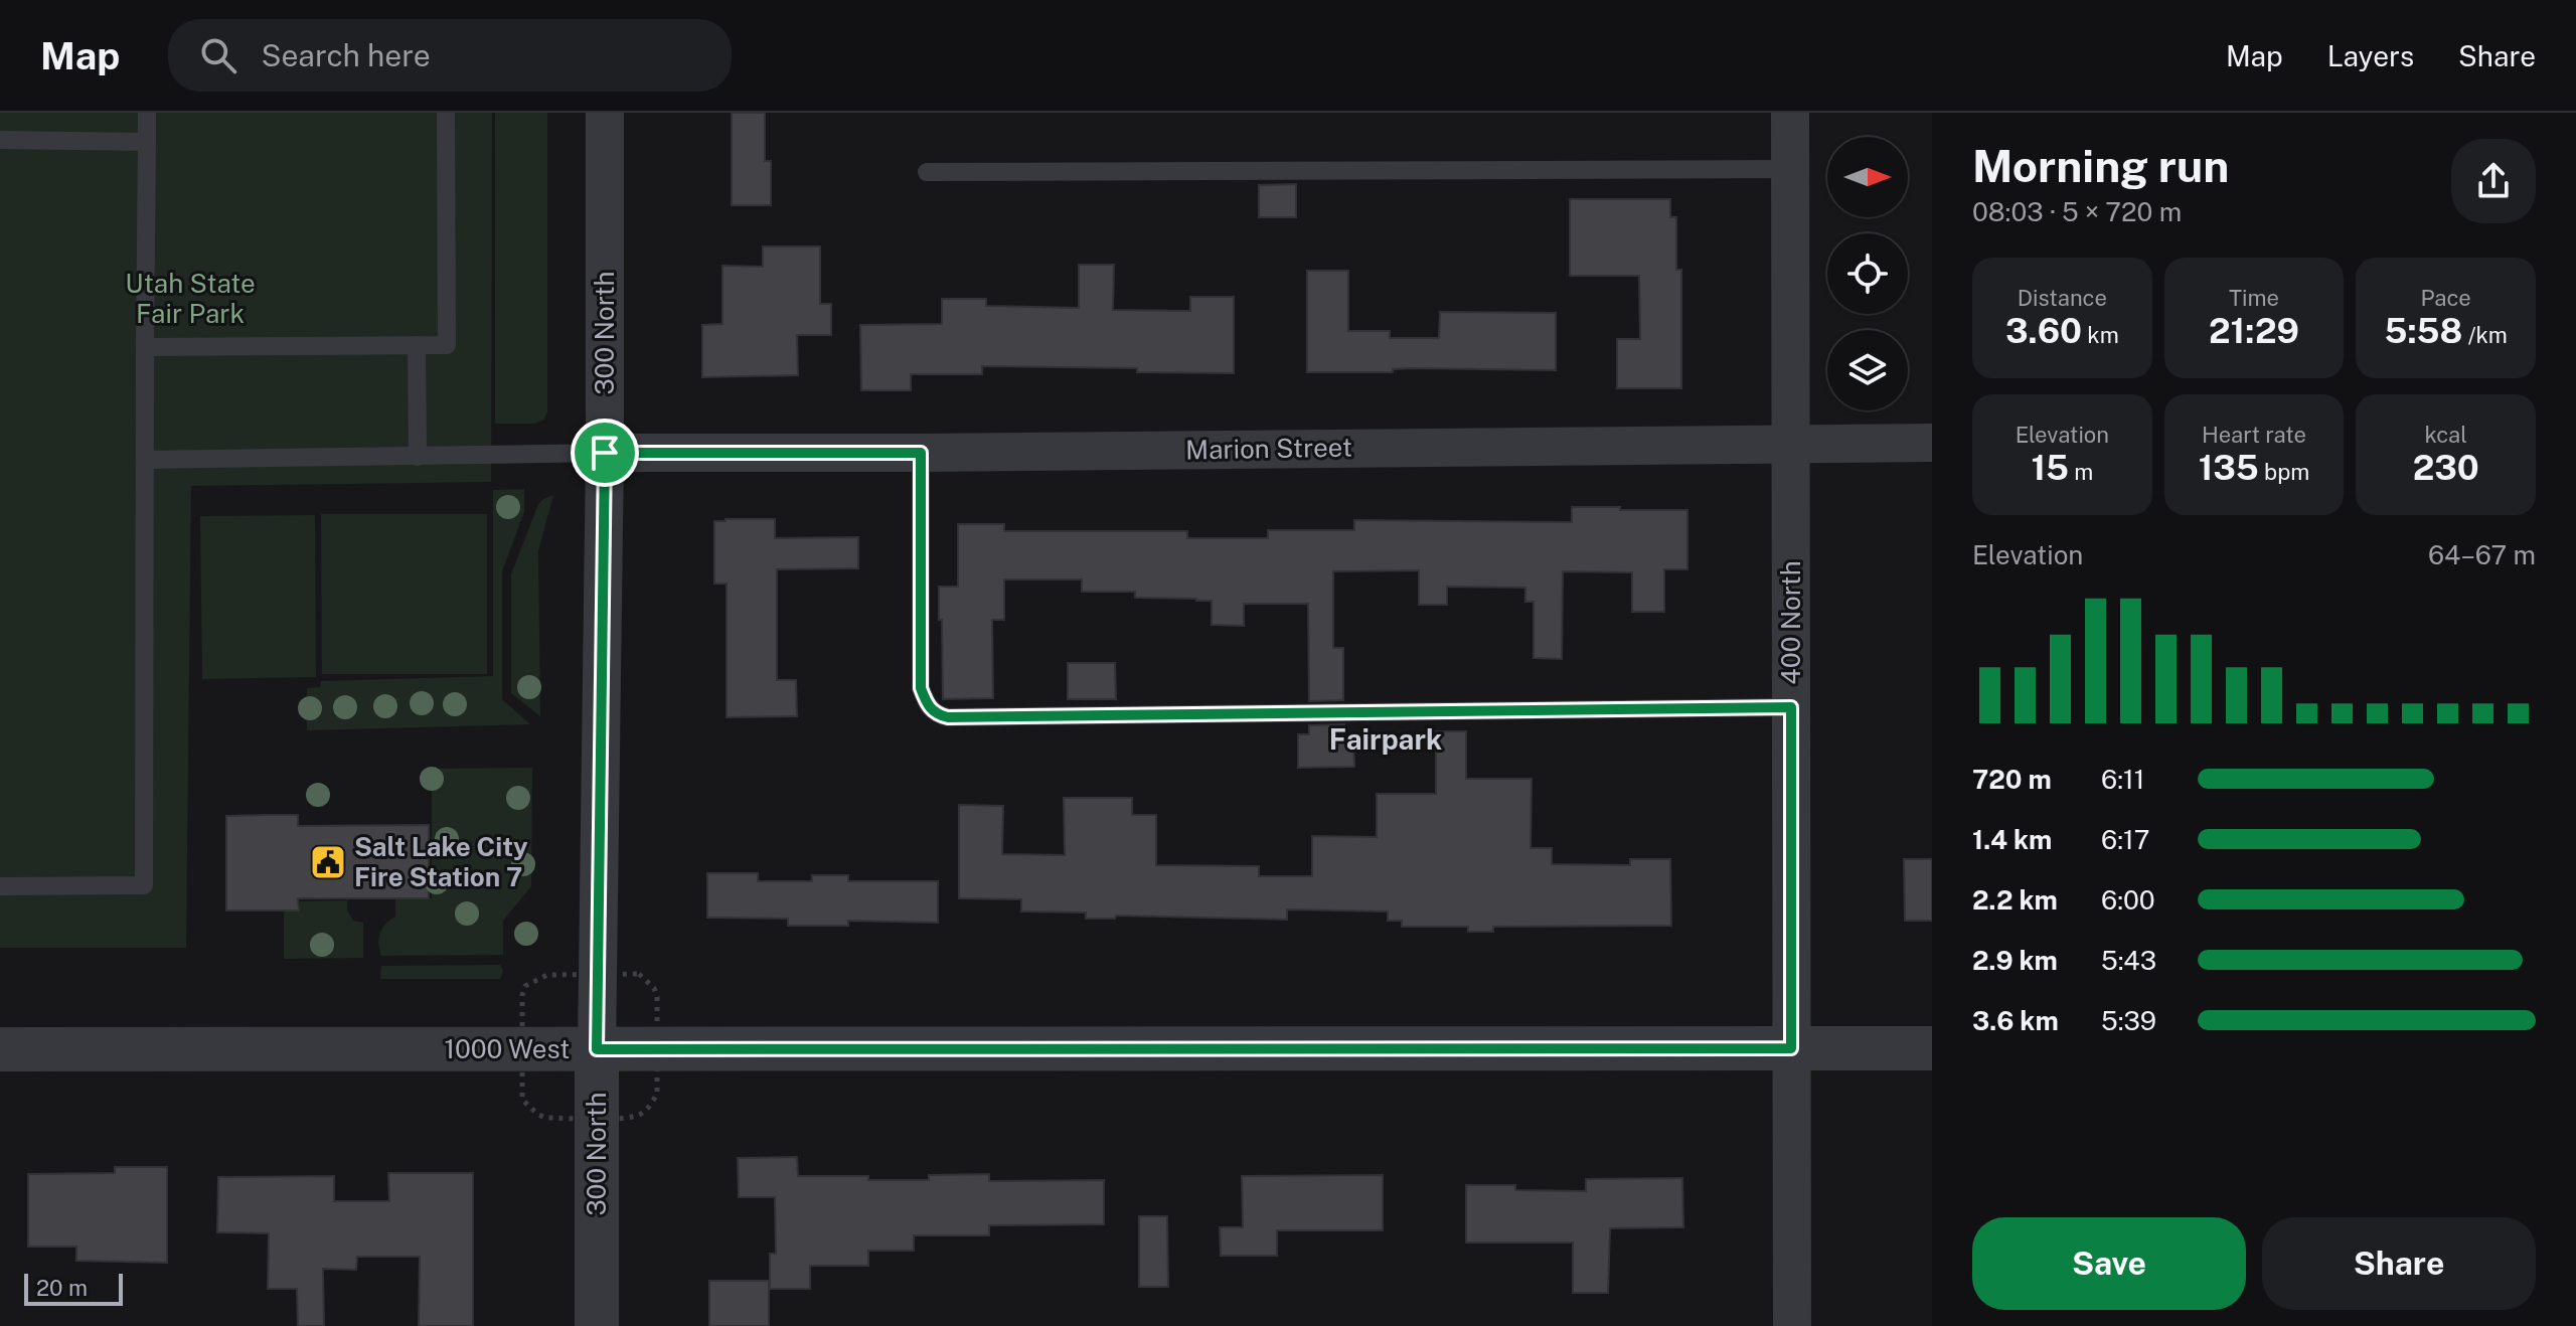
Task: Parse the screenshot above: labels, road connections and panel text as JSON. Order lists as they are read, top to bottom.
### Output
{
  "streets": {
    "street": [
      "300 North",
      "Marion Street",
      "400 North",
      "1000 West"
    ]
  },
  "crossings": [
    ["300 North", "Marion Street"],
    ["300 North", "1000 West"],
    ["Marion Street", "400 North"],
    ["400 North", "1000 West"]
  ],
  "districts": ["Fairpark"],
  "parks": ["Utah State Fair Park"],
  "places": {
    "public building": ["Salt Lake City Fire Station 7"]
  },
  "scale_bar": "20 m",
  "north": "right",
  "page": {
    "header": "Map",
    "search": "Search here",
    "nav": ["Map", "Layers", "Share"],
    "heading": ["Morning run", "08:03 · 5 × 720 m"],
    "stats": [
      ["Distance", "3.60 km"],
      ["Time", "21:29"],
      ["Pace", "5:58 /km"],
      ["Elevation", "15 m"],
      ["Heart rate", "135 bpm"],
      ["kcal", "230"]
    ],
    "chart": ["Elevation", "64–67 m"],
    "list": [
      {
        "name": "720 m",
        "note": "6:11"
      },
      {
        "name": "1.4 km",
        "note": "6:17"
      },
      {
        "name": "2.2 km",
        "note": "6:00"
      },
      {
        "name": "2.9 km",
        "note": "5:43"
      },
      {
        "name": "3.6 km",
        "note": "5:39"
      }
    ],
    "buttons": ["Save", "Share"],
    "scale": "20 m"
  }
}
